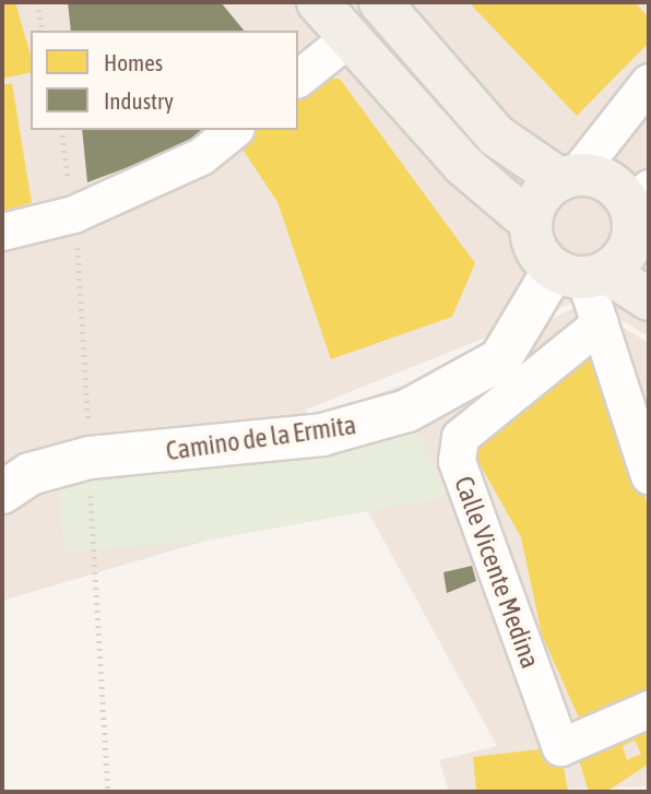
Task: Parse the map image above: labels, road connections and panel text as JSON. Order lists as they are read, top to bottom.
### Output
{
  "streets": {
    "main road": ["Camino de la Ermita"],
    "street": ["Calle Vicente Medina"]
  },
  "legend": ["Homes", "Industry"]
}
